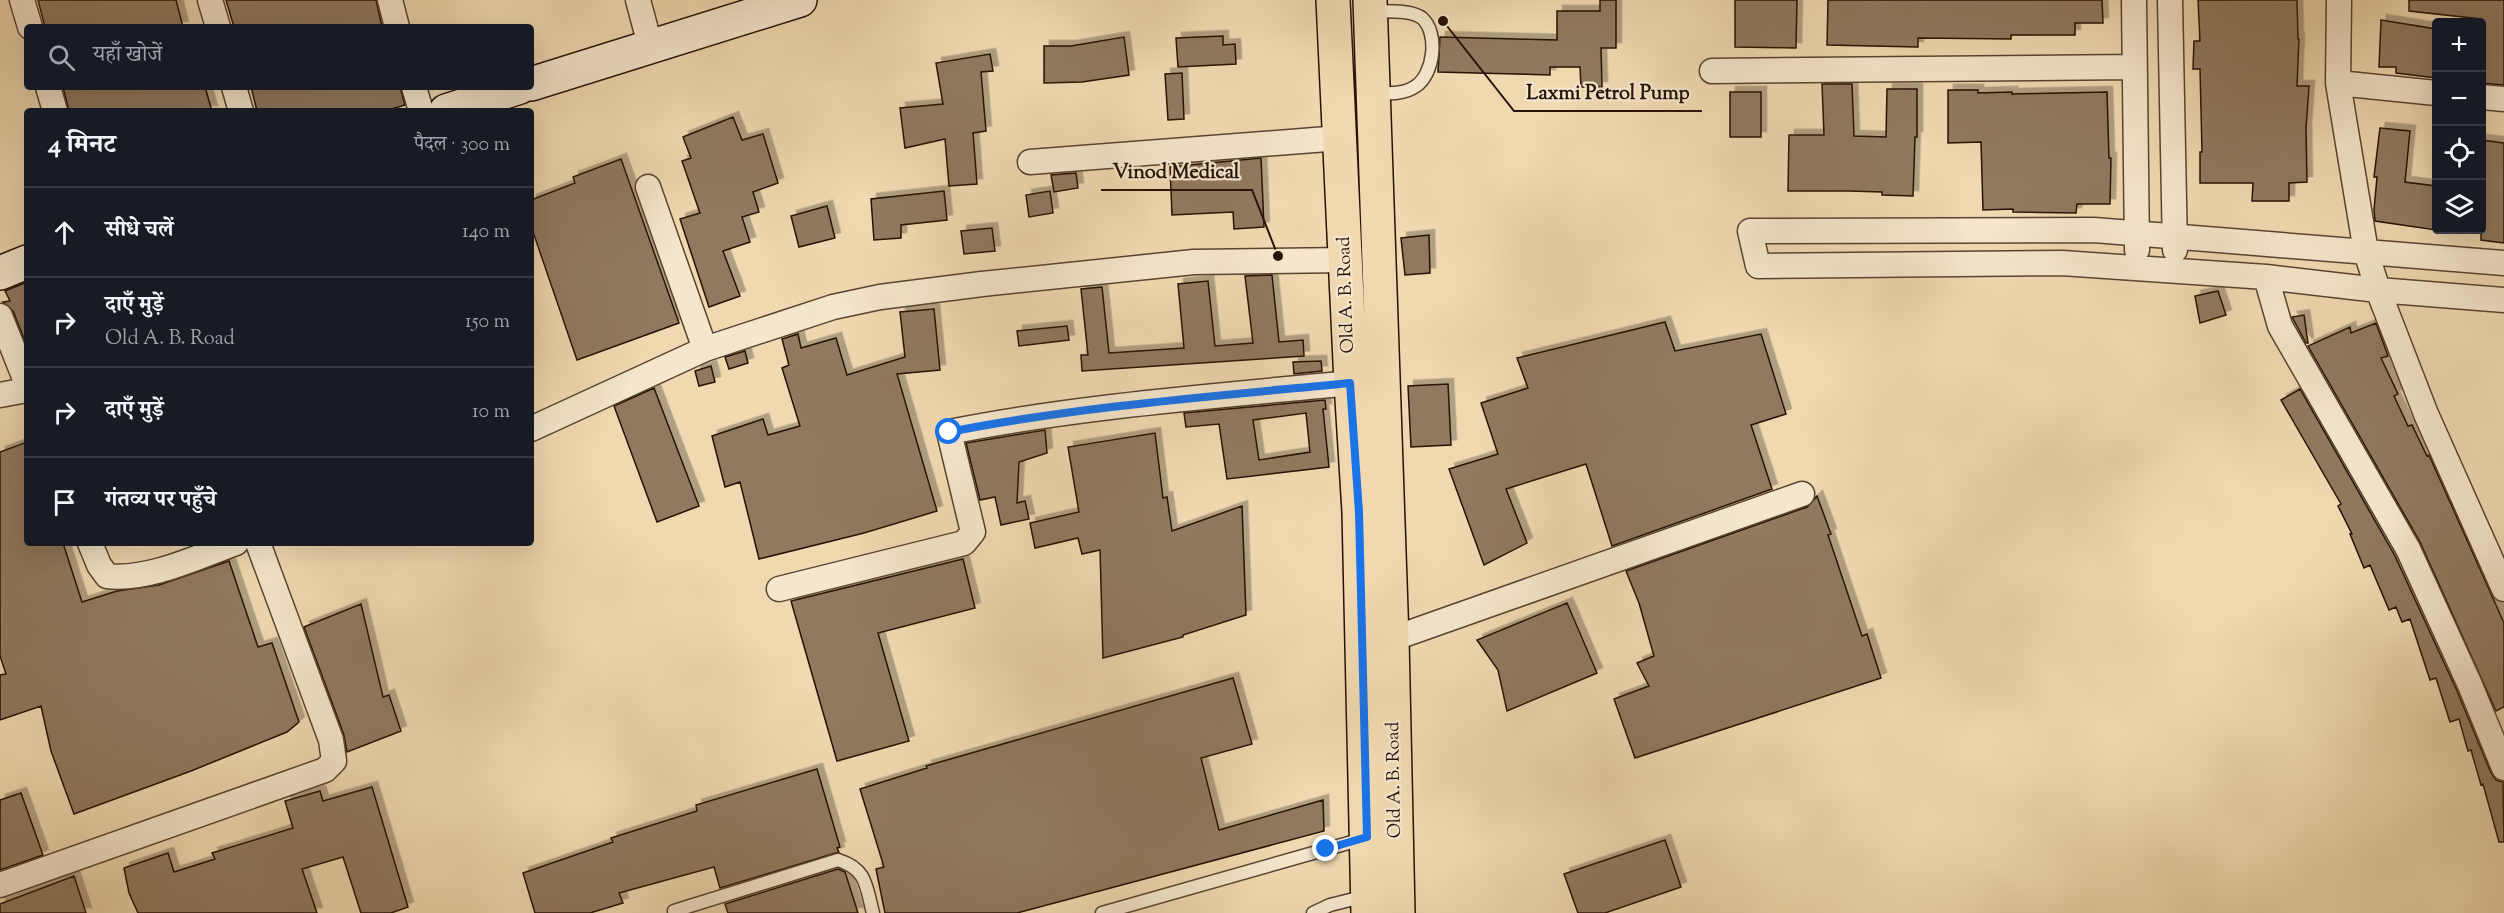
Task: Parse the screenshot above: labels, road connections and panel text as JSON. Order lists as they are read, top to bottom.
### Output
{
  "streets": {
    "main road": ["Old A. B. Road"]
  },
  "places": ["Laxmi Petrol Pump", "Vinod Medical"],
  "page": {
    "map_buttons": ["+", "−"],
    "search": "यहाँ खोजें",
    "heading": ["4 मिनट", "पैदल · 300 m"],
    "list": [
      ["सीधे चलें", "140 m"],
      ["दाएँ मुड़ें", "Old A. B. Road", "150 m"],
      ["दाएँ मुड़ें", "10 m"],
      "गंतव्य पर पहुँचे"
    ]
  }
}
